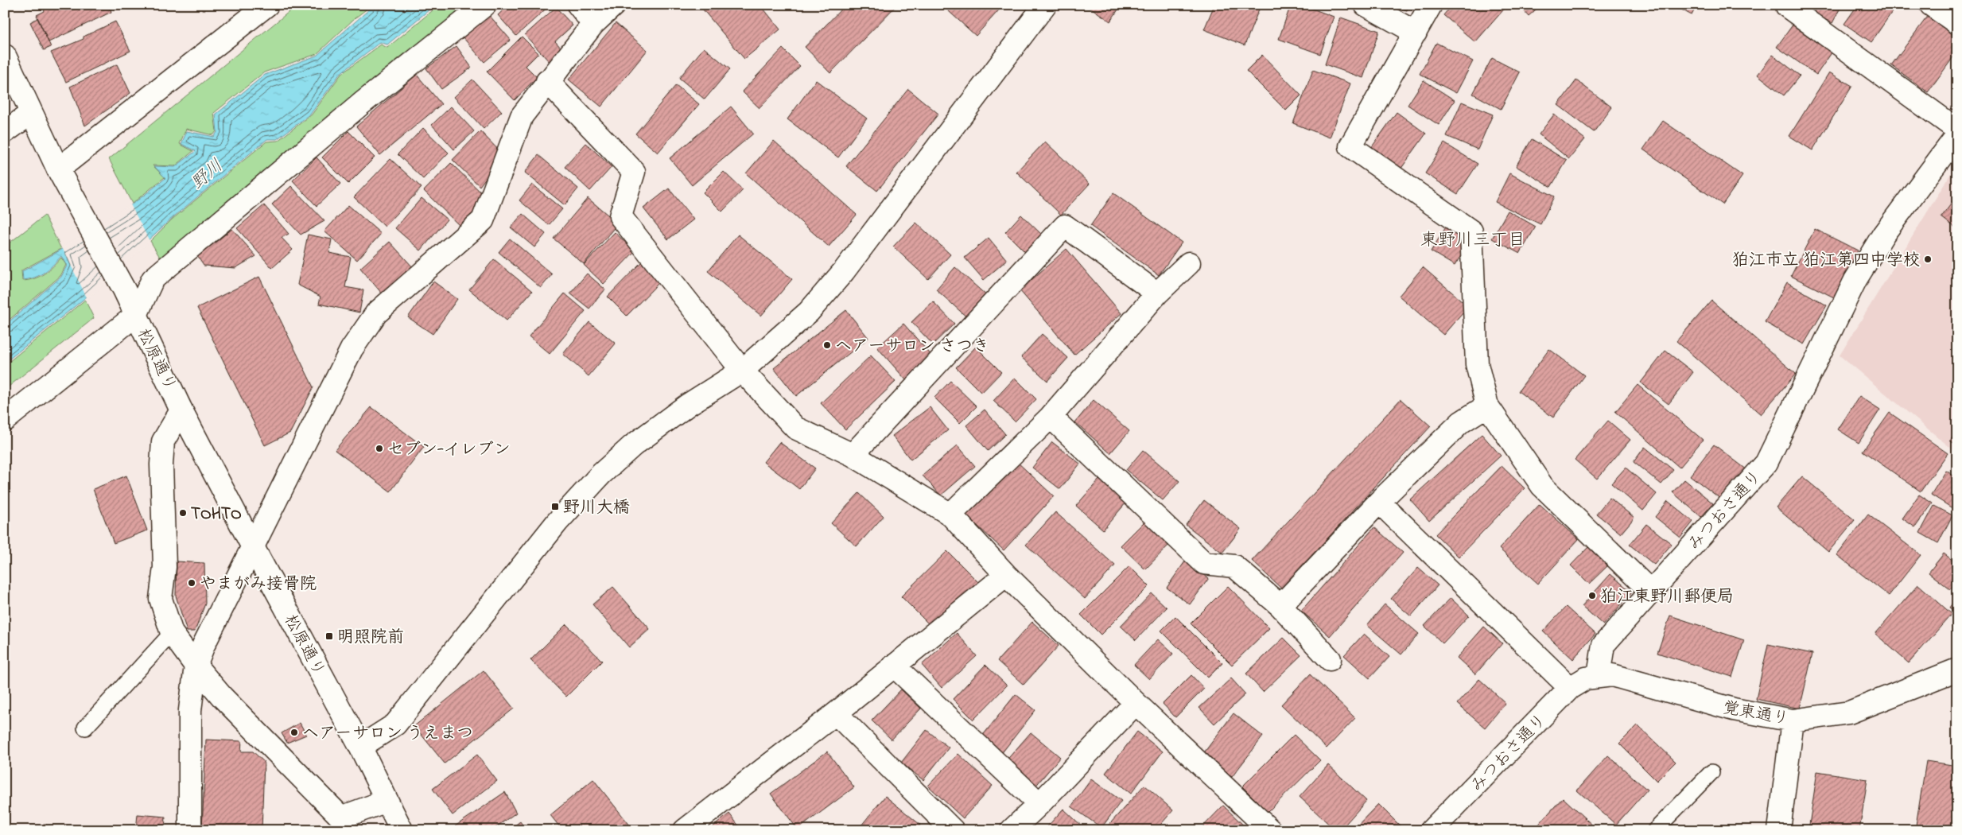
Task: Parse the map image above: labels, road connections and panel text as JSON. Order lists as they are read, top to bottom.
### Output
{
  "streets": {
    "street": ["松原通り", "みつおさ通り", "覚東通り"]
  },
  "crossings": [
    ["みつおさ通り", "覚東通り"]
  ],
  "districts": ["東野川三丁目"],
  "water": ["野川"],
  "places": {
    "other": [
      "狛江市立 狛江第四中学校",
      "ヘアーサロン さつき",
      "セブン-イレブン",
      "TOHTO",
      "やまがみ接骨院",
      "狛江東野川郵便局",
      "ヘアーサロン うえまつ"
    ],
    "transit": ["野川大橋", "明照院前"]
  }
}
